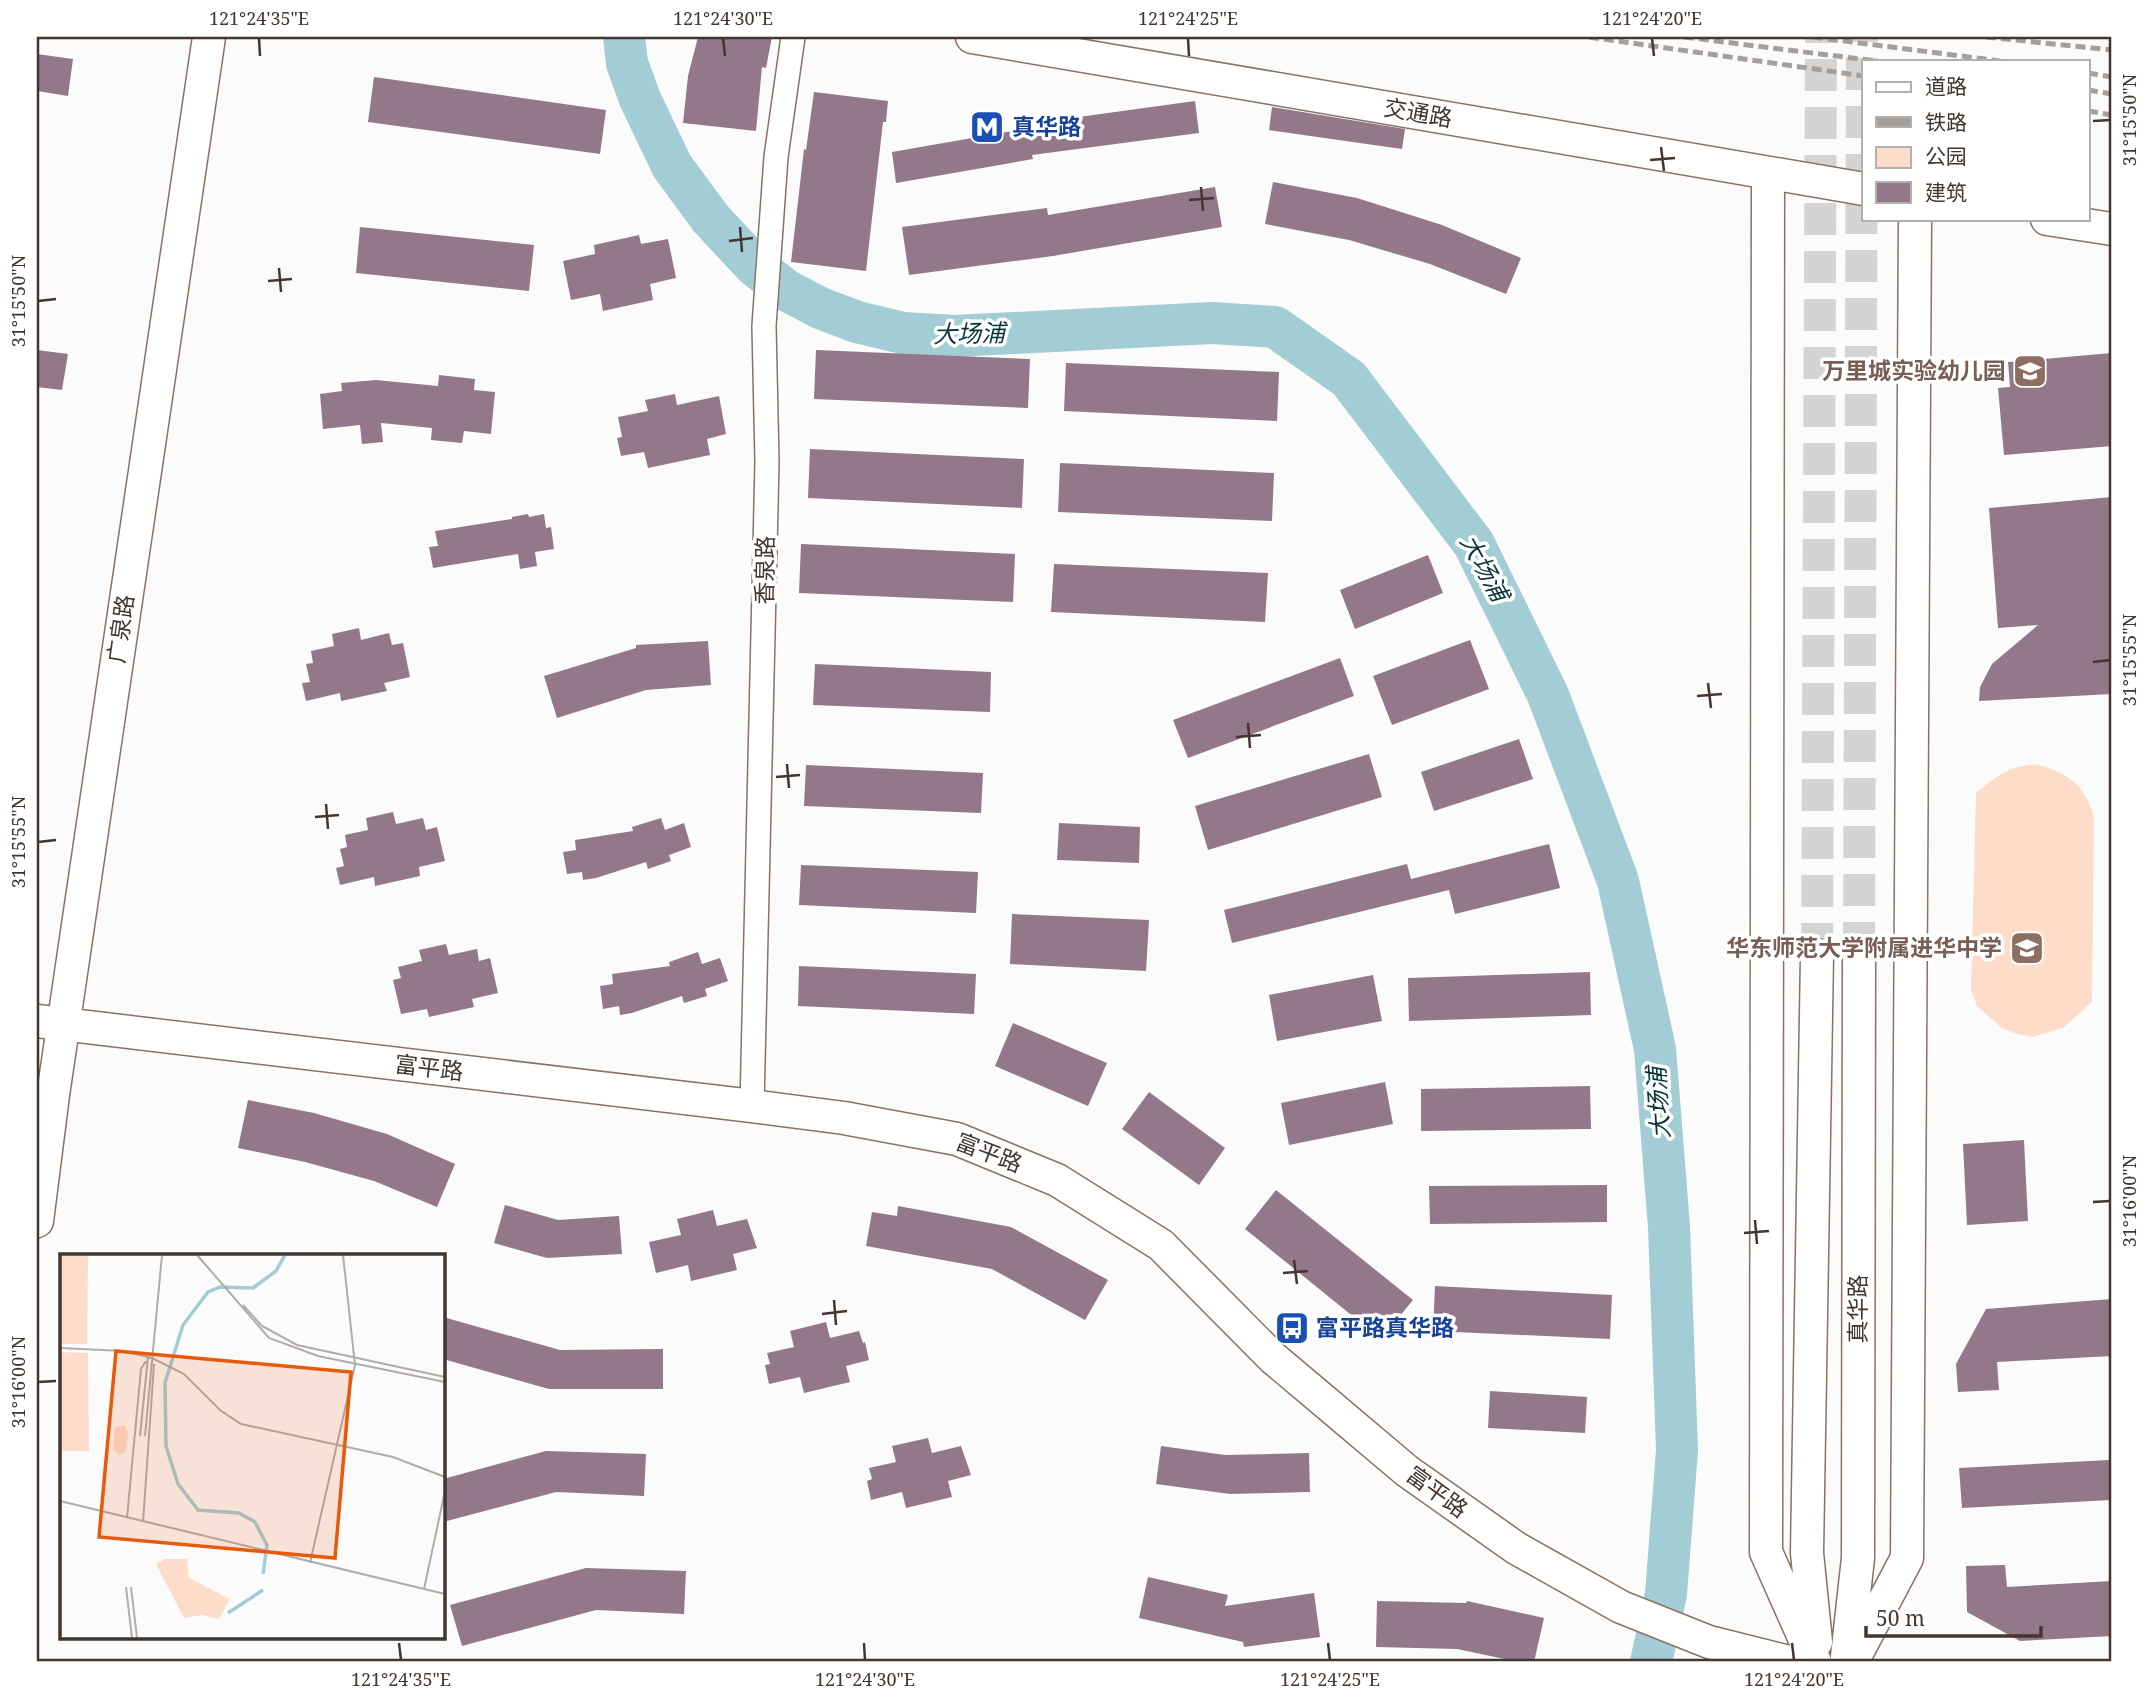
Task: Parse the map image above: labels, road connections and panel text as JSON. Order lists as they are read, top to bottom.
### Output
{
  "streets": {
    "main road": [
      "交通路",
      "广泉路",
      "富平路",
      "真华路"
    ],
    "street": ["香泉路"]
  },
  "crossings": [
    ["香泉路", "富平路"],
    ["广泉路", "富平路"]
  ],
  "water": ["大场浦"],
  "places": {
    "metro station": ["真华路"],
    "school or university": ["万里城实验幼儿园", "华东师范大学附属进华中学"],
    "bus stop": ["富平路真华路"]
  },
  "legend": [
    "道路",
    "铁路",
    "公园",
    "建筑"
  ],
  "scale_bar": "50 m",
  "coordinates": [
    "121°24'35\"E",
    "121°24'30\"E",
    "121°24'25\"E",
    "121°24'20\"E",
    "31°15'50\"N",
    "31°15'55\"N",
    "31°16'00\"N"
  ]
}
